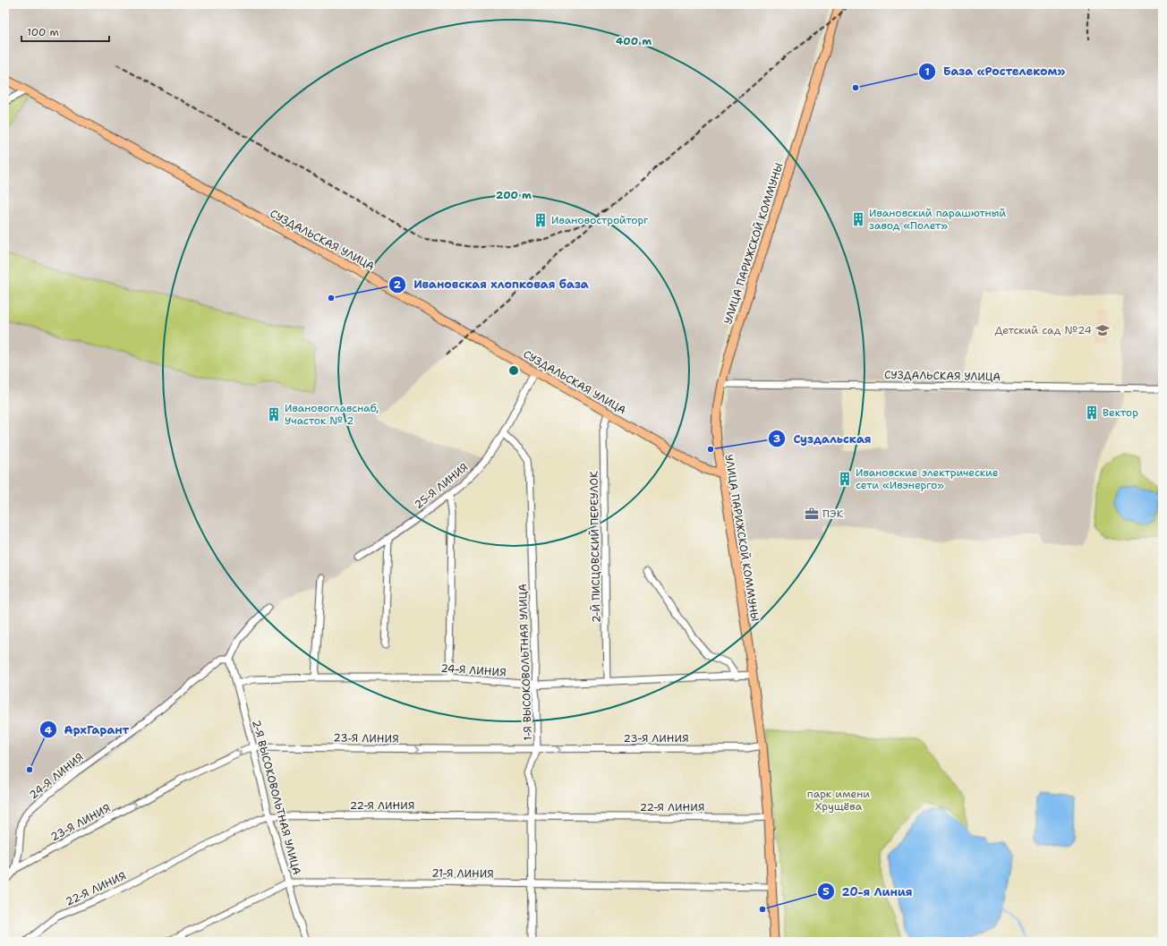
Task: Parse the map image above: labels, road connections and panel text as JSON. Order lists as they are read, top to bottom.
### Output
{
  "streets": {
    "main road": ["СУЗДАЛЬСКАЯ УЛИЦА", "УЛИЦА ПАРИЖСКОЙ КОММУНЫ"],
    "street": [
      "25-Я ЛИНИЯ",
      "2-Й ПИСЦОВСКИЙ ПЕРЕУЛОК",
      "1-Я ВЫСОКОВОЛЬТНАЯ УЛИЦА",
      "24-Я ЛИНИЯ",
      "23-Я ЛИНИЯ",
      "2-Я ВЫСОКОВОЛЬТНАЯ УЛИЦА",
      "22-Я ЛИНИЯ",
      "21-Я ЛИНИЯ"
    ]
  },
  "crossings": [
    ["СУЗДАЛЬСКАЯ УЛИЦА", "УЛИЦА ПАРИЖСКОЙ КОММУНЫ"],
    ["СУЗДАЛЬСКАЯ УЛИЦА", "25-Я ЛИНИЯ"],
    ["СУЗДАЛЬСКАЯ УЛИЦА", "2-Й ПИСЦОВСКИЙ ПЕРЕУЛОК"],
    ["УЛИЦА ПАРИЖСКОЙ КОММУНЫ", "24-Я ЛИНИЯ"],
    ["УЛИЦА ПАРИЖСКОЙ КОММУНЫ", "23-Я ЛИНИЯ"],
    ["УЛИЦА ПАРИЖСКОЙ КОММУНЫ", "22-Я ЛИНИЯ"],
    ["УЛИЦА ПАРИЖСКОЙ КОММУНЫ", "21-Я ЛИНИЯ"],
    ["25-Я ЛИНИЯ", "1-Я ВЫСОКОВОЛЬТНАЯ УЛИЦА"],
    ["2-Й ПИСЦОВСКИЙ ПЕРЕУЛОК", "24-Я ЛИНИЯ"],
    ["1-Я ВЫСОКОВОЛЬТНАЯ УЛИЦА", "24-Я ЛИНИЯ"],
    ["1-Я ВЫСОКОВОЛЬТНАЯ УЛИЦА", "23-Я ЛИНИЯ"],
    ["1-Я ВЫСОКОВОЛЬТНАЯ УЛИЦА", "22-Я ЛИНИЯ"],
    ["1-Я ВЫСОКОВОЛЬТНАЯ УЛИЦА", "21-Я ЛИНИЯ"],
    ["24-Я ЛИНИЯ", "23-Я ЛИНИЯ"],
    ["24-Я ЛИНИЯ", "2-Я ВЫСОКОВОЛЬТНАЯ УЛИЦА"],
    ["23-Я ЛИНИЯ", "2-Я ВЫСОКОВОЛЬТНАЯ УЛИЦА"],
    ["2-Я ВЫСОКОВОЛЬТНАЯ УЛИЦА", "22-Я ЛИНИЯ"],
    ["2-Я ВЫСОКОВОЛЬТНАЯ УЛИЦА", "21-Я ЛИНИЯ"]
  ],
  "one_way": ["23-Я ЛИНИЯ"],
  "parks": ["парк имени Хрущёва"],
  "places": {
    "other": [
      "База «Ростелеком»",
      "Ивановская хлопковая база",
      "Суздальская",
      "АрхГарант",
      "20-я Линия"
    ],
    "building": [
      "Ивановский парашютный завод «Полет»",
      "Ивановостройторг",
      "Вектор",
      "Ивановоглавснаб, Участок № 2",
      "Ивановские электрические сети «Ивэнерго»"
    ],
    "school or university": ["Детский сад №24"],
    "office": ["ПЭК"]
  },
  "scale_bar": "100 m",
  "rings": ["400 m", "200 m"]
}
